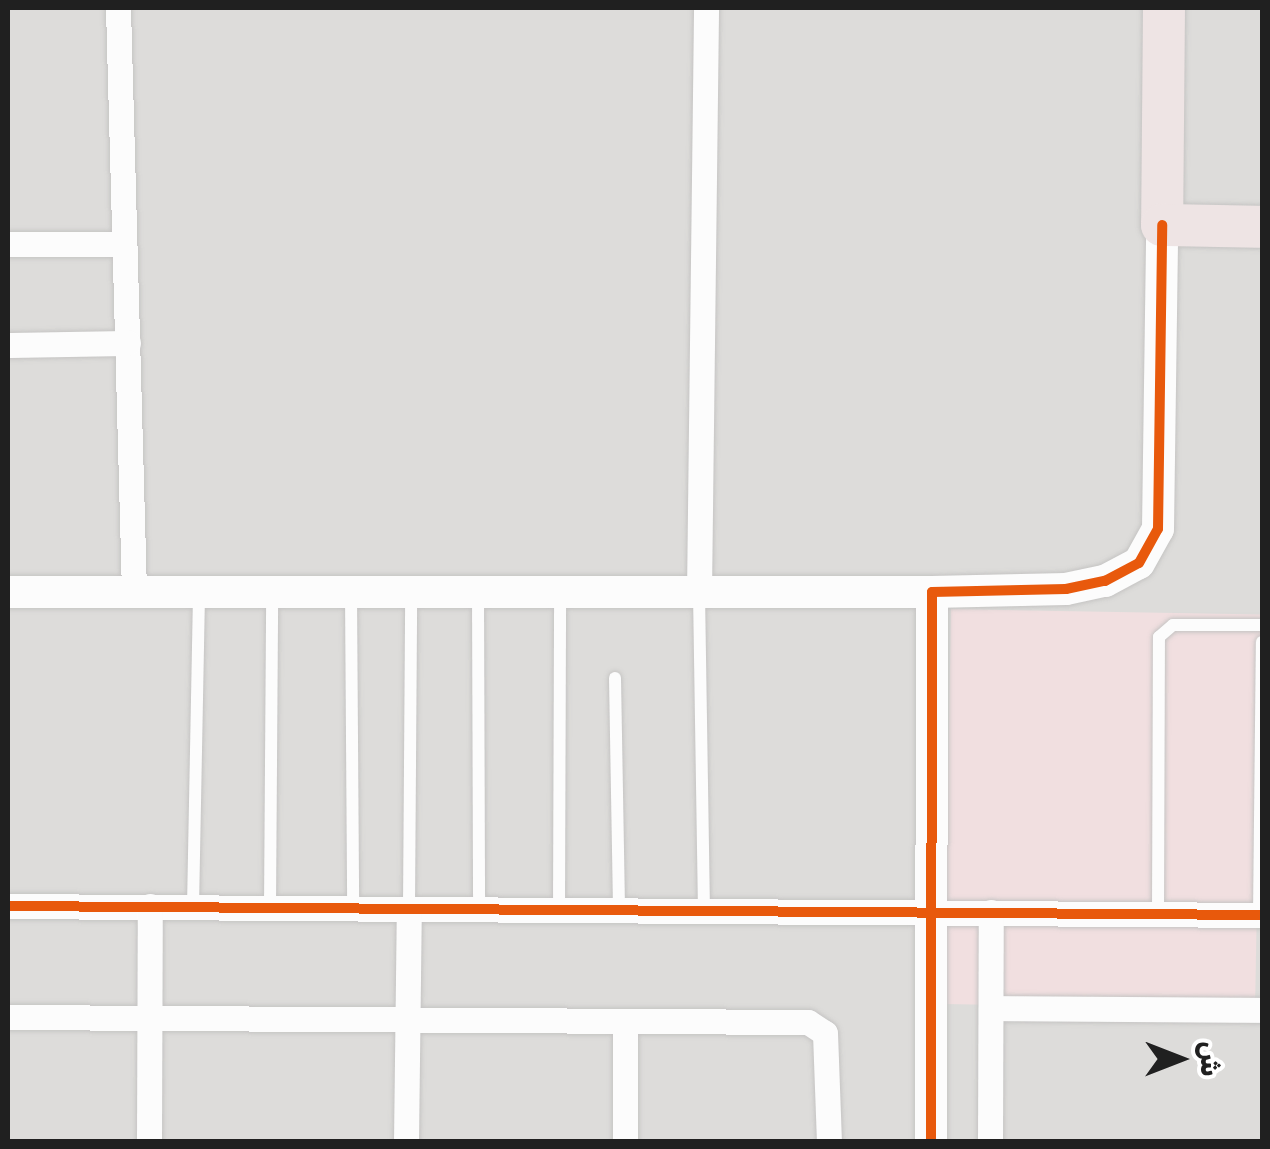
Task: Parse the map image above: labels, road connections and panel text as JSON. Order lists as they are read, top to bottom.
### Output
{
  "north": "right"
}
